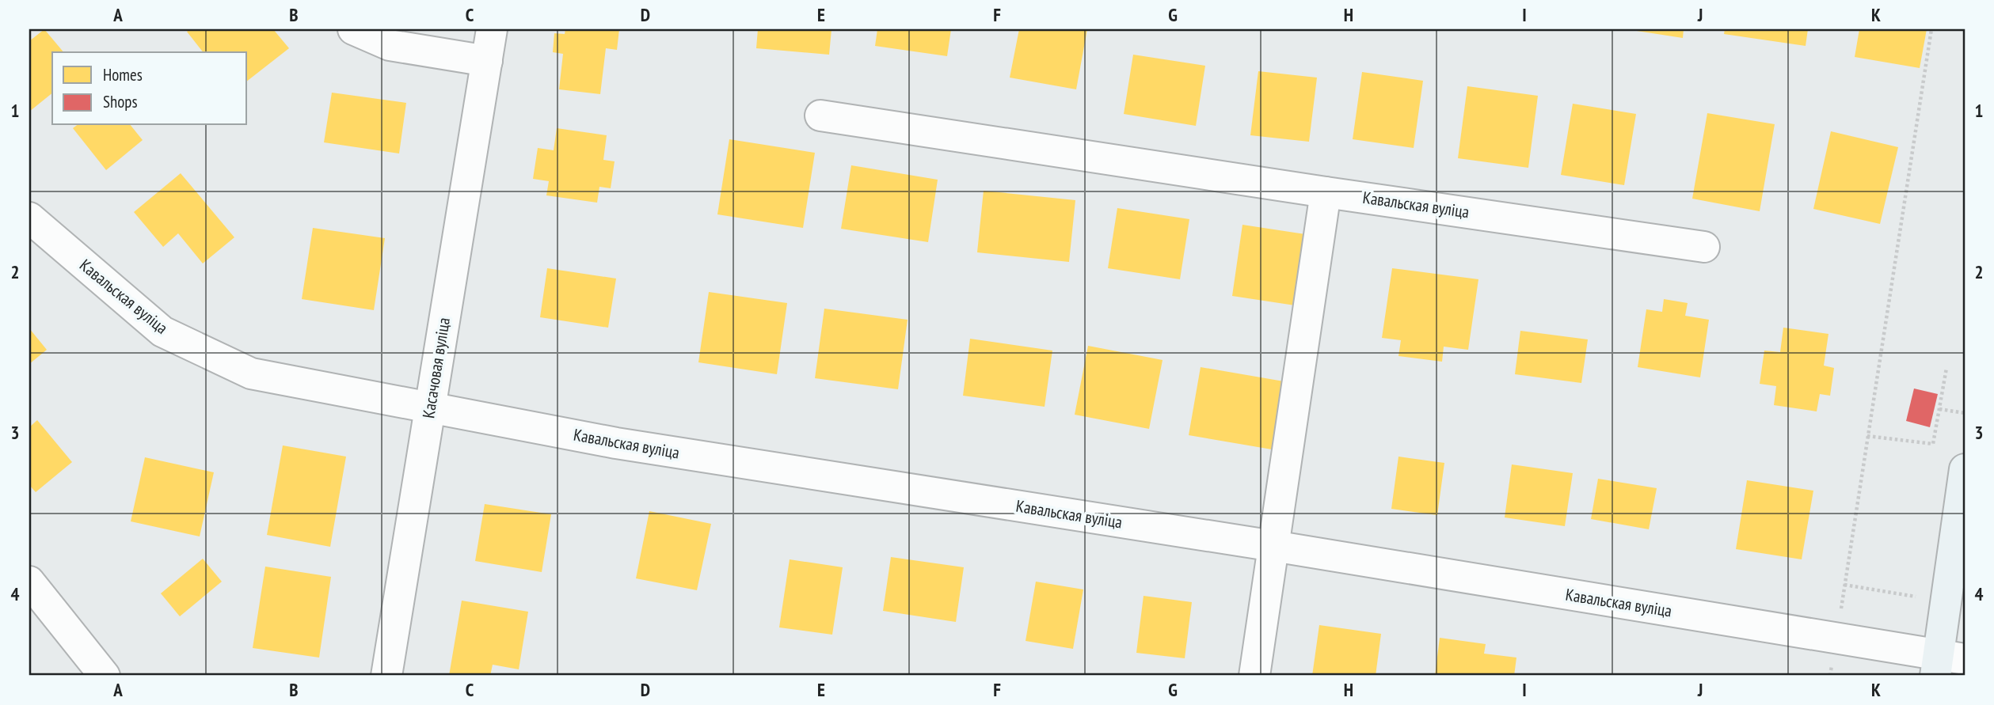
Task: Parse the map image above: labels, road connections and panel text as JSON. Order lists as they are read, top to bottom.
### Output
{
  "streets": {
    "street": ["Кавальская вуліца", "Касачовая вуліца"]
  },
  "crossings": [
    ["Кавальская вуліца", "Касачовая вуліца"]
  ],
  "legend": ["Homes", "Shops"],
  "grid": {
    "columns": [
      "A",
      "B",
      "C",
      "D",
      "E",
      "F",
      "G",
      "H",
      "I",
      "J",
      "K"
    ],
    "rows": [
      "1",
      "2",
      "3",
      "4"
    ]
  }
}
